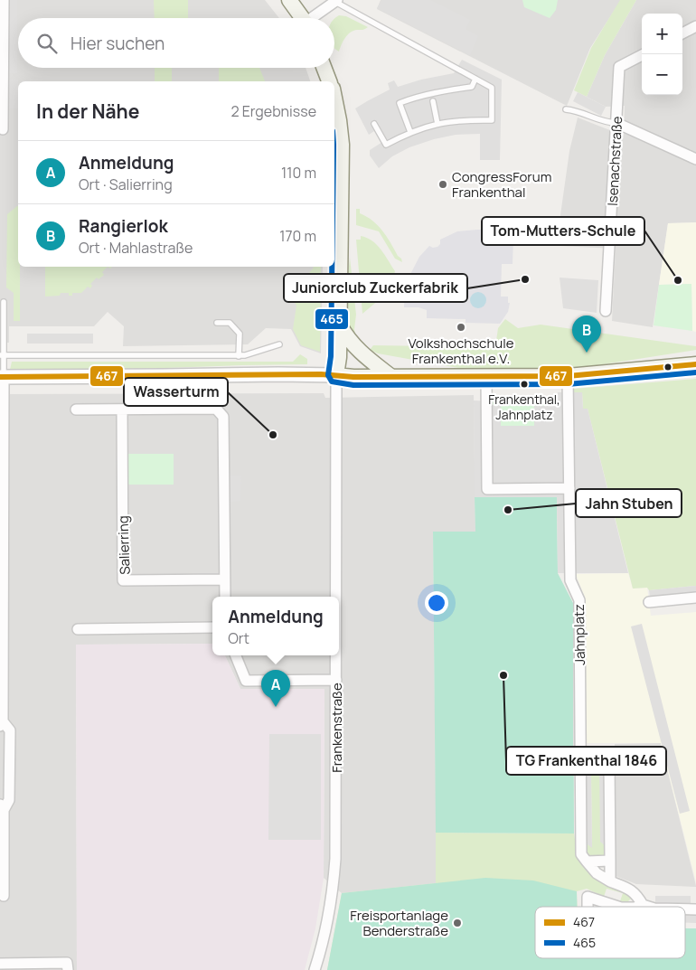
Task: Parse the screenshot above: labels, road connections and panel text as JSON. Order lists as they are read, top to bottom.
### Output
{
  "streets": {
    "street": [
      "Isenachstraße",
      "Salierring",
      "Jahnplatz",
      "Frankenstraße"
    ]
  },
  "places": [
    "CongressForum Frankenthal",
    "Juniorclub Zuckerfabrik",
    "Tom-Mutters-Schule",
    "Volkshochschule Frankenthal e.V.",
    "Frankenthal, Jahnplatz",
    "Wasserturm",
    "Jahn Stuben",
    "TG Frankenthal 1846",
    "Freisportanlage Benderstraße"
  ],
  "lines": ["transit line 465", "transit line 467"],
  "legend": ["467", "465"],
  "page": {
    "map_buttons": ["+", "−"],
    "search": "Hier suchen",
    "heading": ["In der Nähe", "2 Ergebnisse"],
    "list": [
      {
        "mark": "A",
        "name": "Anmeldung",
        "note": "Ort · Salierring",
        "value": "110 m"
      },
      {
        "mark": "B",
        "name": "Rangierlok",
        "note": "Ort · Mahlastraße",
        "value": "170 m"
      }
    ],
    "pins": ["B", "A"],
    "popup": ["Anmeldung", "Ort"]
  }
}
